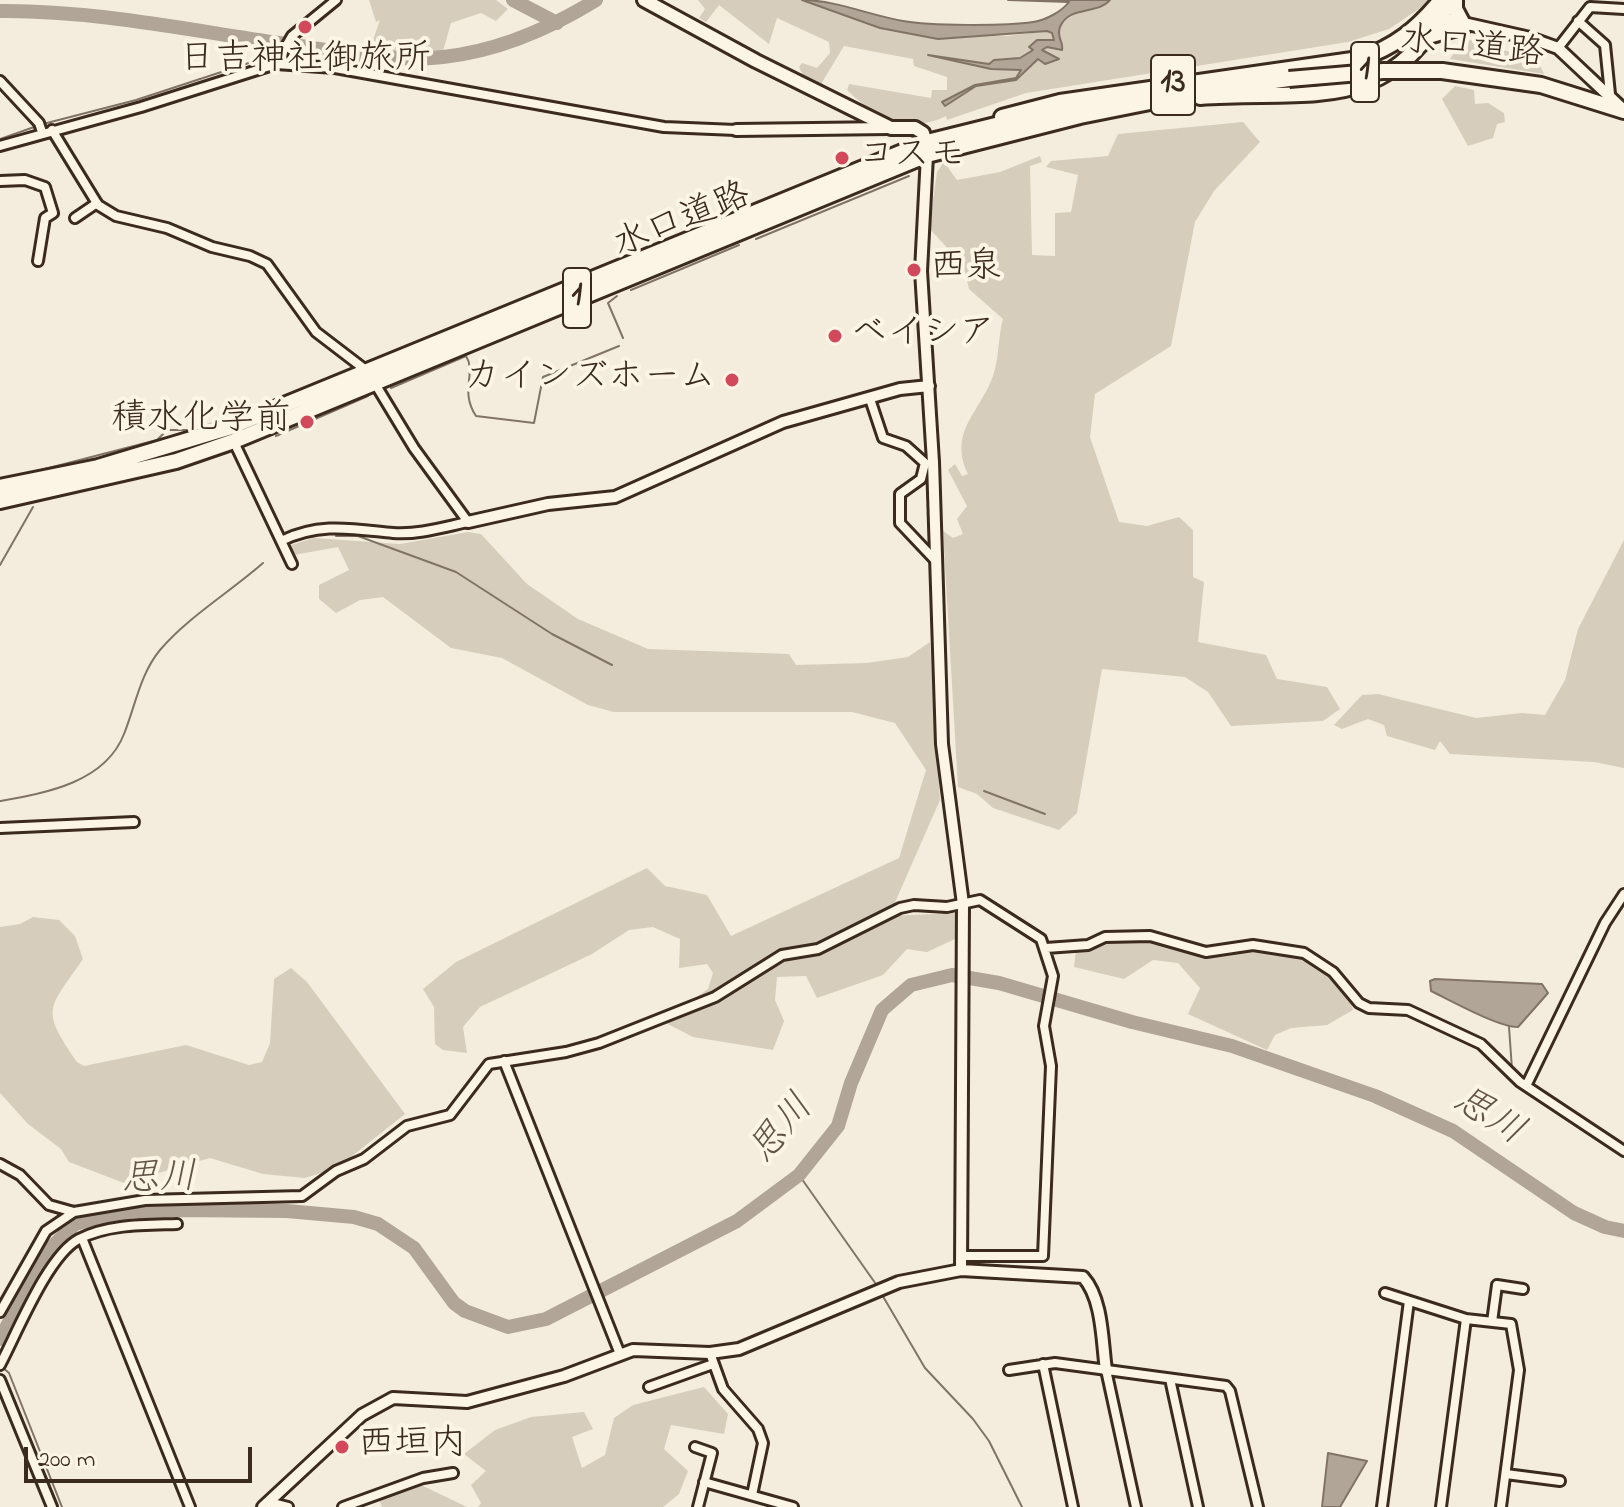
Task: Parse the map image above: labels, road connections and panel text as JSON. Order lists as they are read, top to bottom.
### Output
{
  "streets": {
    "main road": ["水口道路", "1", "13"]
  },
  "crossings": [
    ["水口道路", "13"]
  ],
  "water": ["思川"],
  "places": [
    "日吉神社御旅所",
    "コスモ",
    "西泉",
    "ベイシア",
    "カインズホーム",
    "積水化学前",
    "西垣内"
  ],
  "scale_bar": "200 m"
}
